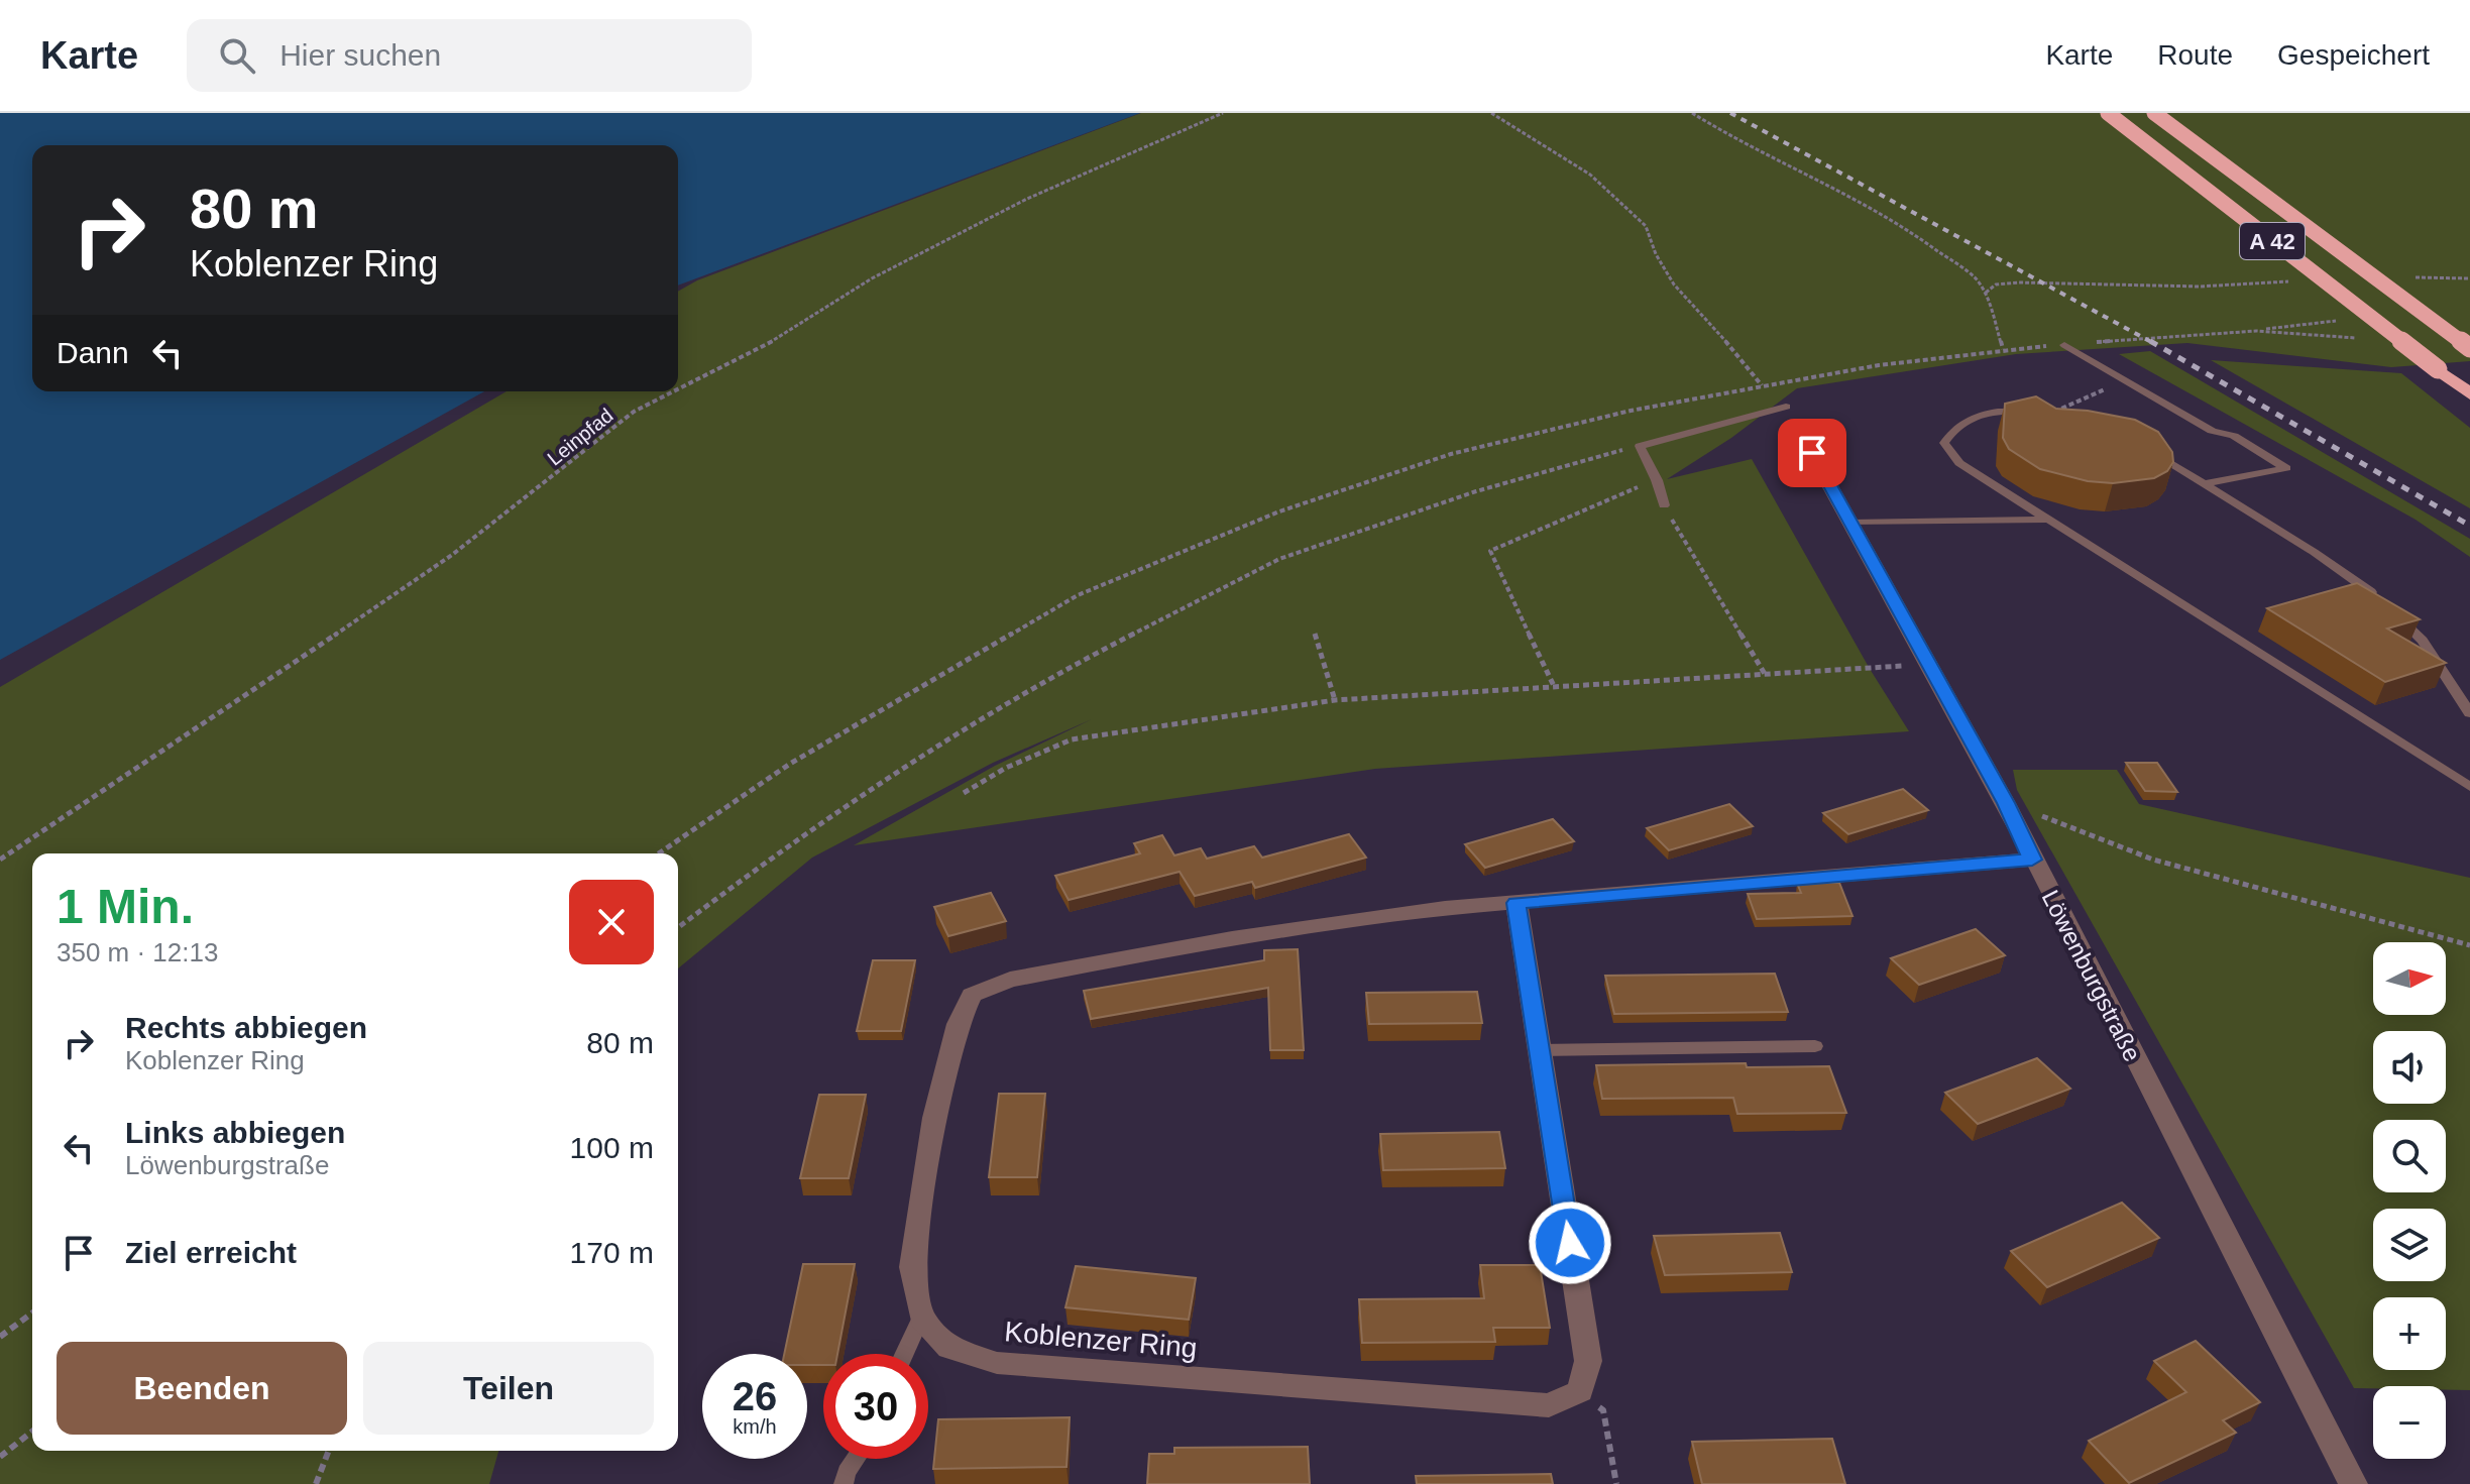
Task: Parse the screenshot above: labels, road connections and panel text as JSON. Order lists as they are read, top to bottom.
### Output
{
  "streets": {
    "highway": ["A 42"],
    "street": ["Löwenburgstraße", "Koblenzer Ring"],
    "path": ["Leinpfad"]
  },
  "north": "right",
  "page": {
    "header": "Karte",
    "search": "Hier suchen",
    "nav": ["Karte", "Route", "Gespeichert"],
    "turn": ["80 m", "Koblenzer Ring"],
    "then": "Dann",
    "heading": ["1 Min.", "350 m · 12:13"],
    "map_buttons": ["+", "−"],
    "list": [
      {
        "name": "Rechts abbiegen",
        "note": "Koblenzer Ring",
        "value": "80 m"
      },
      {
        "name": "Links abbiegen",
        "note": "Löwenburgstraße",
        "value": "100 m"
      },
      {
        "name": "Ziel erreicht",
        "value": "170 m"
      }
    ],
    "buttons": ["Beenden", "Teilen"],
    "speed": "26 km/h",
    "limit": "30"
  }
}
